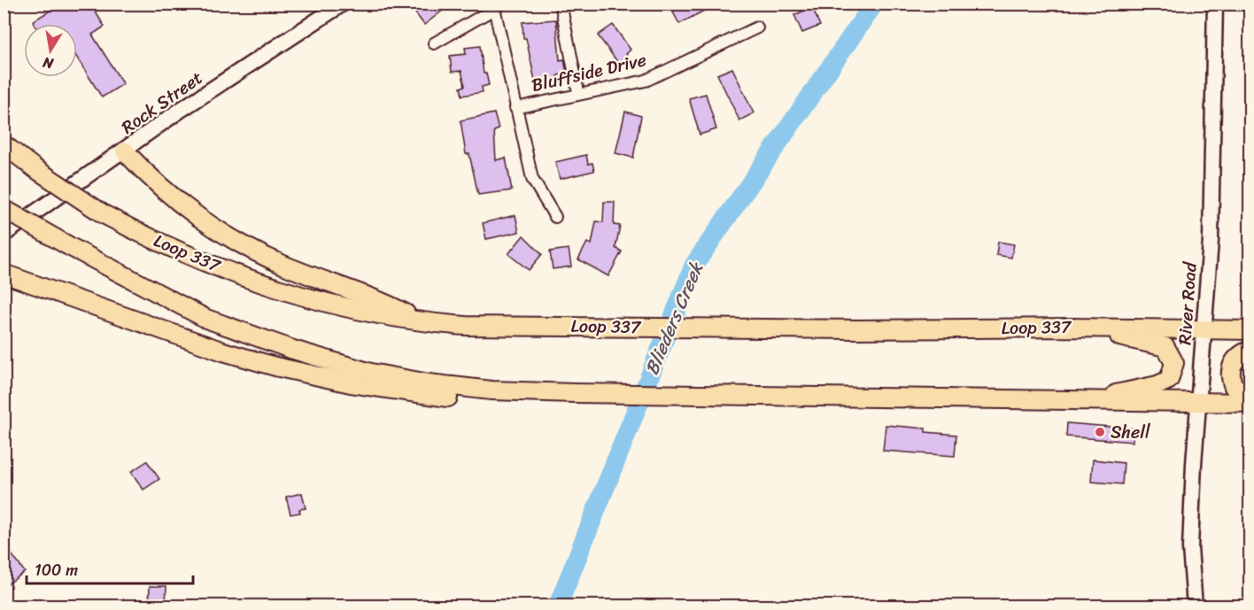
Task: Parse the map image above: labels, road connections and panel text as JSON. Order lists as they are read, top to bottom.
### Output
{
  "streets": {
    "main road": ["Loop 337"],
    "street": ["Bluffside Drive", "Rock Street", "River Road"]
  },
  "crossings": [
    ["Loop 337", "River Road"]
  ],
  "water": ["Blieders Creek"],
  "places": ["Shell"],
  "scale_bar": "100 m",
  "north": "bottom"
}
